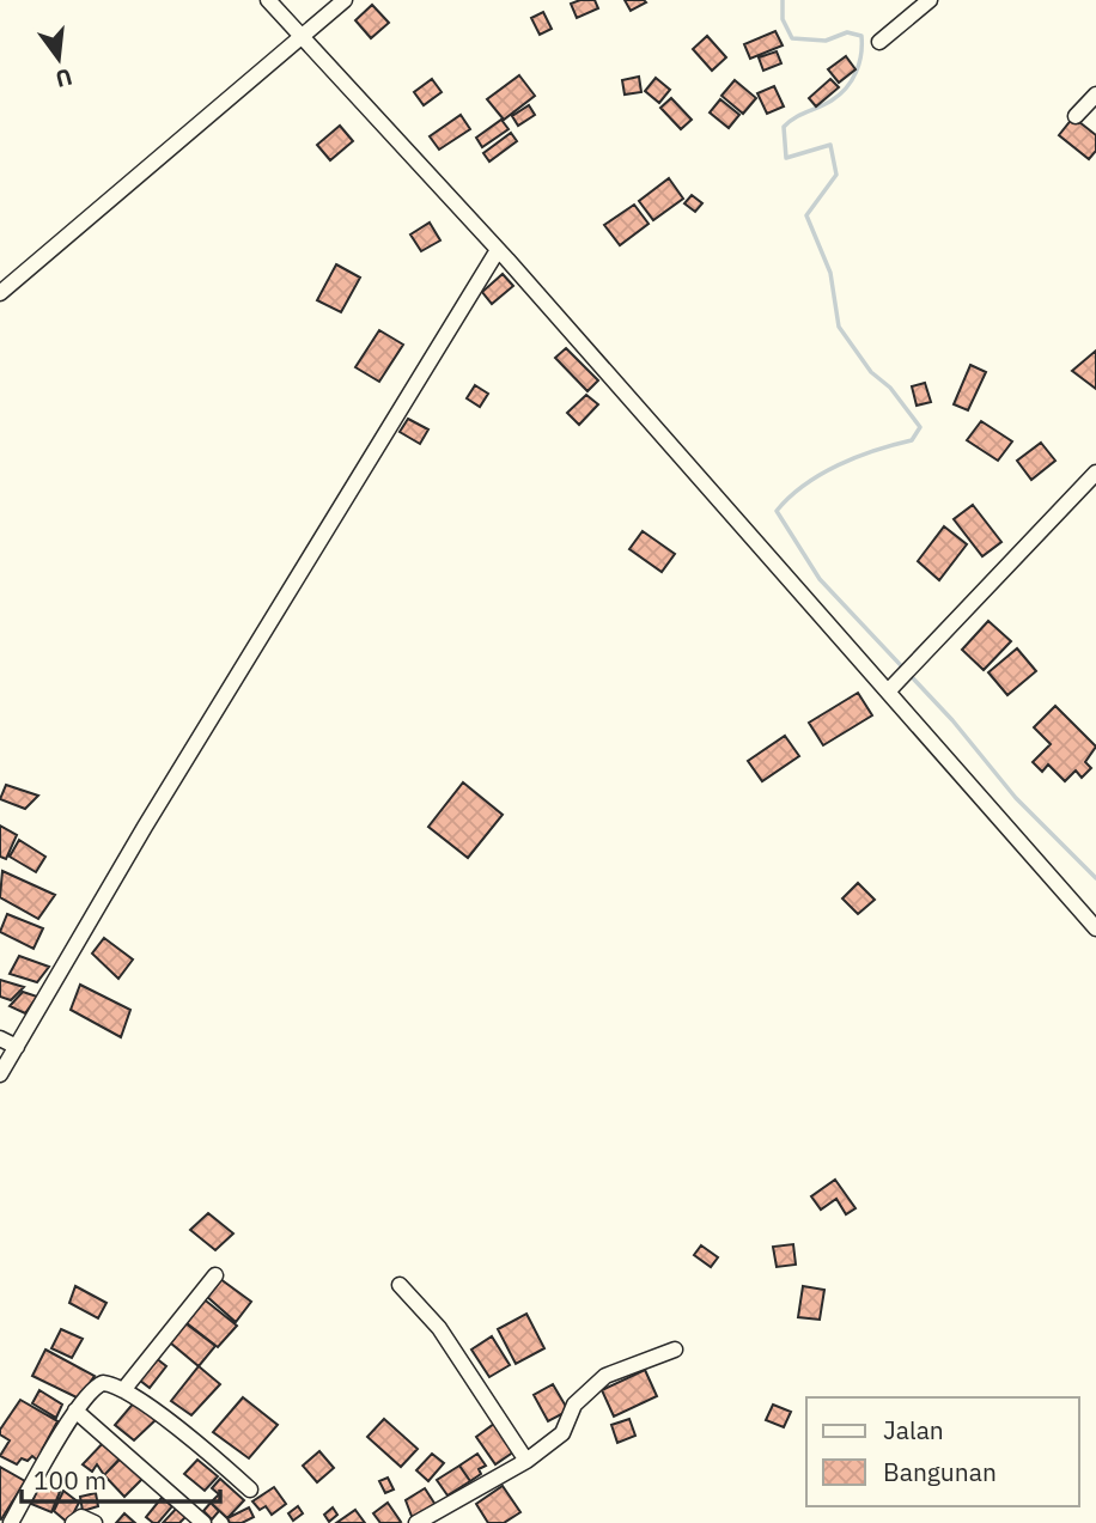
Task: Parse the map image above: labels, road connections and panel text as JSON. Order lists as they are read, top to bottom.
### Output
{
  "legend": ["Jalan", "Bangunan"],
  "scale_bar": "100 m",
  "north": "bottom"
}
